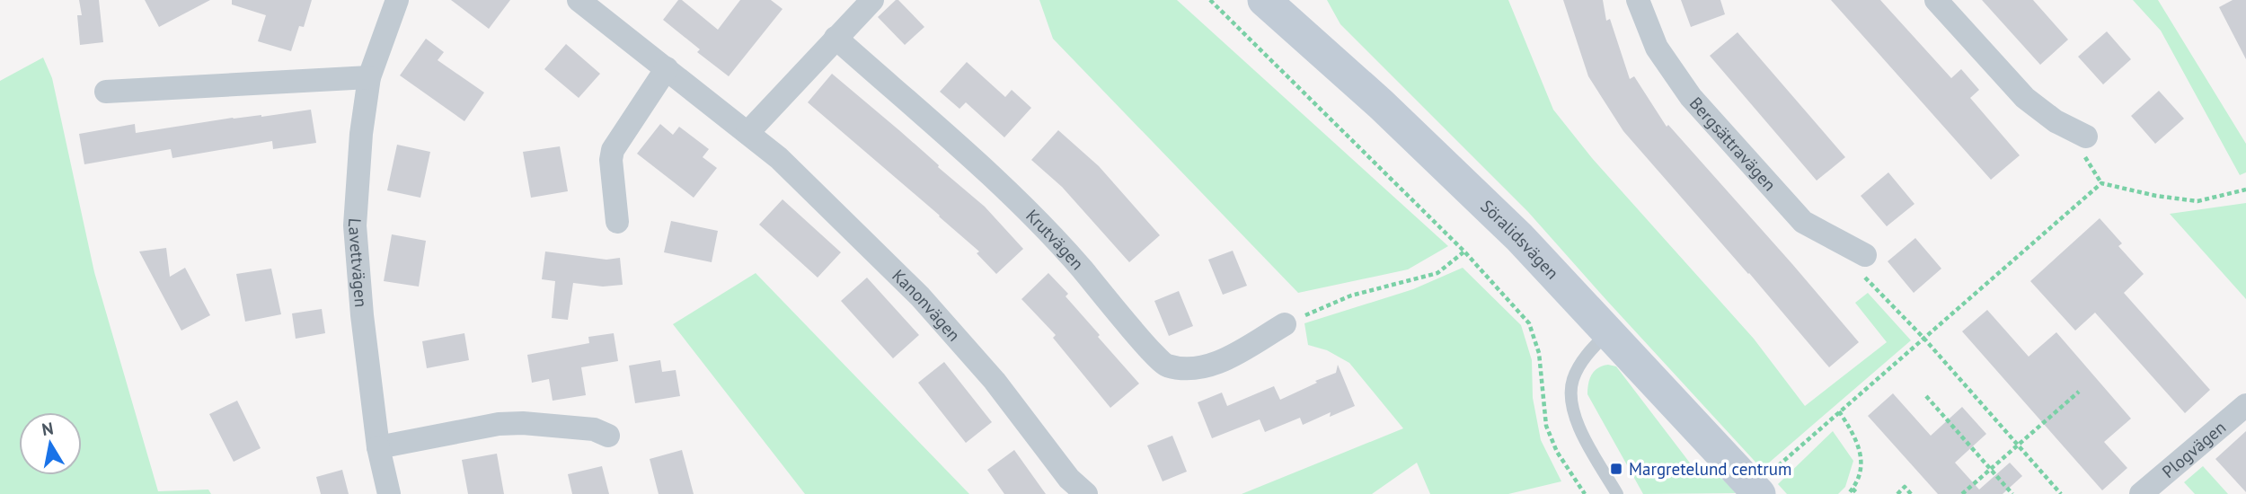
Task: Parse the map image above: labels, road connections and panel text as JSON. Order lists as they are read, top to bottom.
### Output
{
  "streets": {
    "street": [
      "Bergsättravägen",
      "Söralidsvägen",
      "Krutvägen",
      "Lavettvägen",
      "Kanonvägen",
      "Plogvägen"
    ]
  },
  "places": {
    "transit": ["Margretelund centrum"]
  },
  "north": "top"
}
